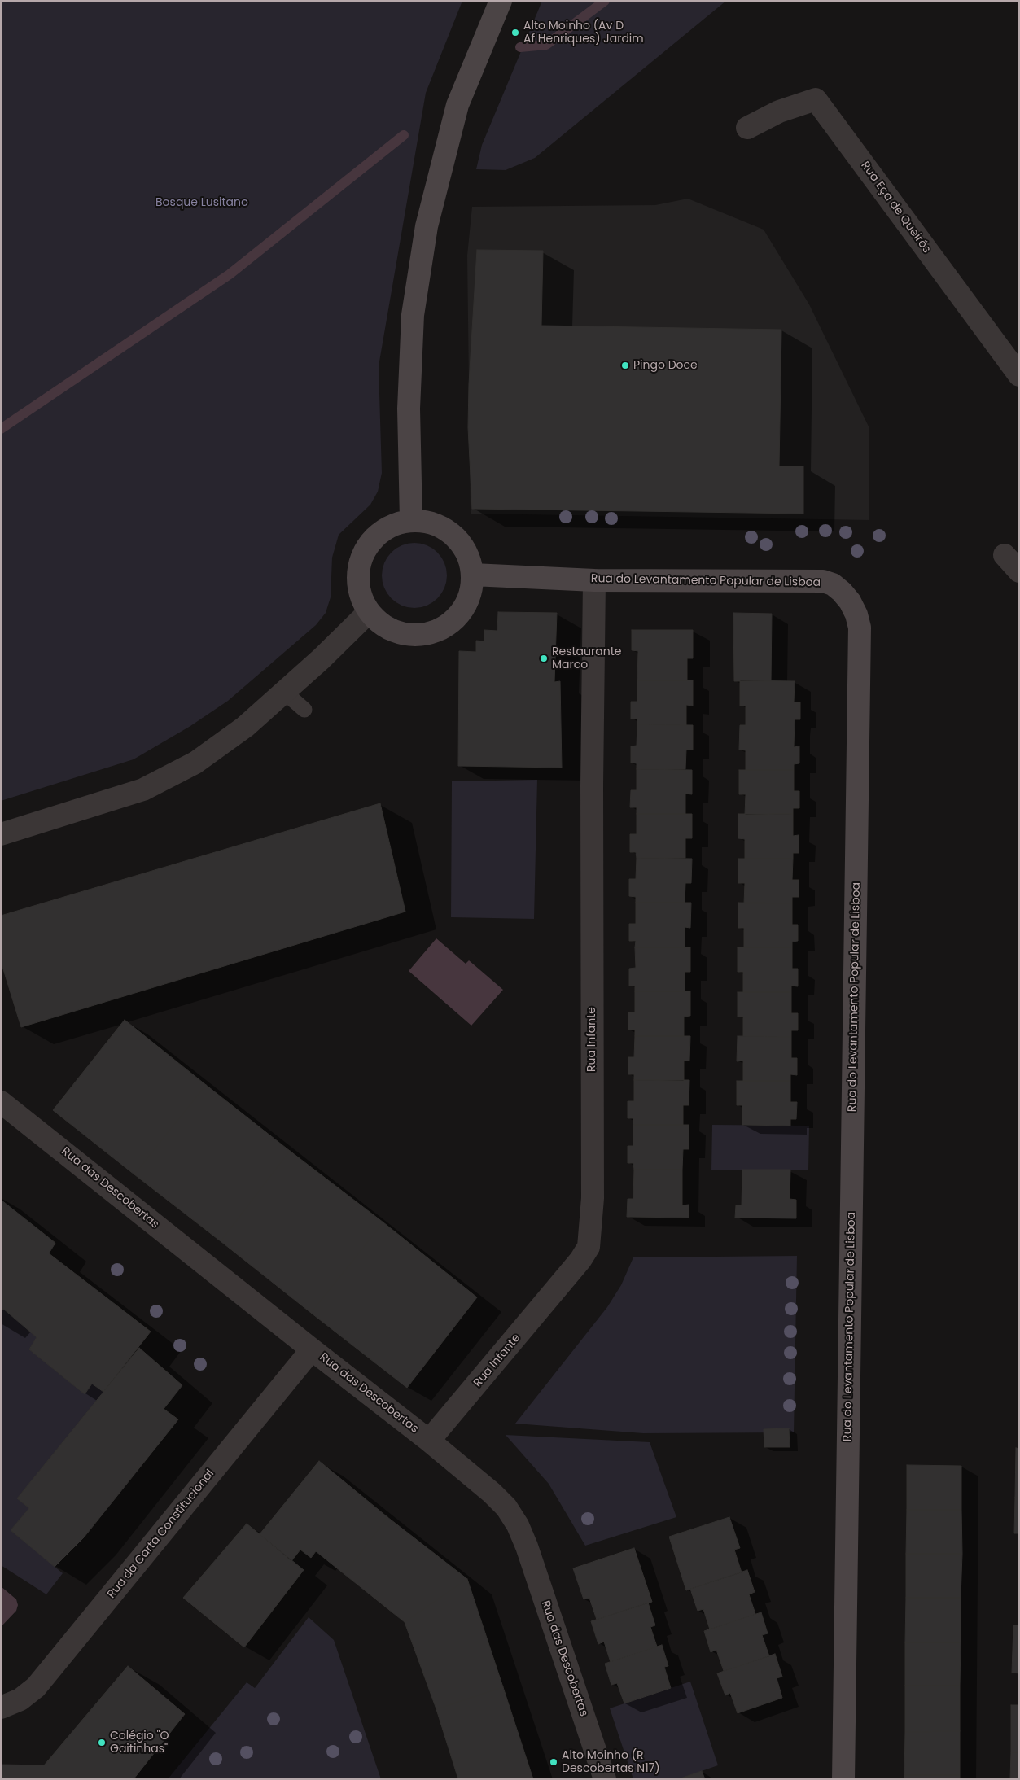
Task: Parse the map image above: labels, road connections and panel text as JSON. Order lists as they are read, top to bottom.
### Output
{
  "streets": {
    "street": [
      "Rua Eça de Queirós",
      "Rua do Levantamento Popular de Lisboa",
      "Rua Infante",
      "Rua das Descobertas",
      "Rua da Carta Constitucional"
    ]
  },
  "crossings": [
    ["Rua do Levantamento Popular de Lisboa", "Rua Infante"],
    ["Rua Infante", "Rua das Descobertas"],
    ["Rua das Descobertas", "Rua da Carta Constitucional"]
  ],
  "parks": ["Bosque Lusitano"],
  "places": [
    "Alto Moinho (Av D Af Henriques) Jardim",
    "Pingo Doce",
    "Restaurante Marco",
    "Colégio \"O Gaitinhas\"",
    "Alto Moinho (R Descobertas N17)"
  ]
}
